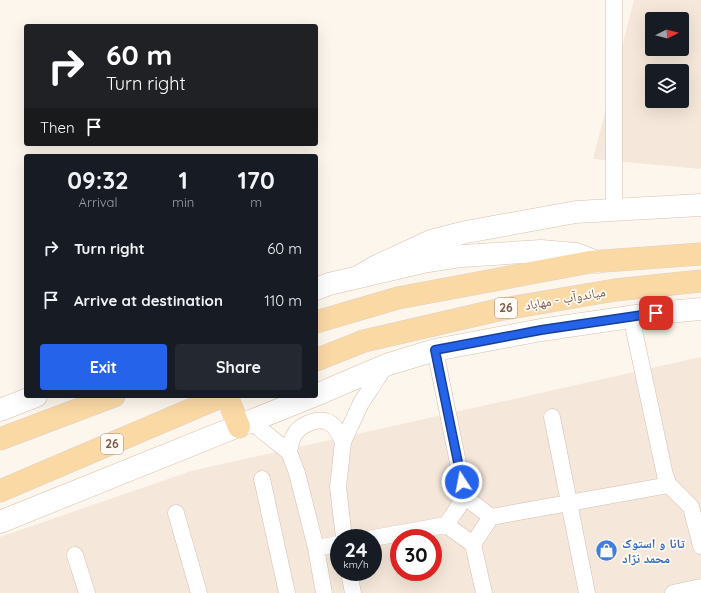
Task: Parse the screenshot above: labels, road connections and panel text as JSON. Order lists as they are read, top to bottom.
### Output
{
  "streets": {
    "main road": ["میاندوآب - مهاباد", "26"]
  },
  "places": {
    "shop": ["تانا و استوک محمد نژاد"]
  },
  "north": "right",
  "page": {
    "turn": ["60 m", "Turn right"],
    "then": "Then",
    "eta": [
      "09:32",
      "Arrival",
      "1",
      "min",
      "170",
      "m"
    ],
    "list": [
      {
        "name": "Turn right",
        "value": "60 m"
      },
      {
        "name": "Arrive at destination",
        "value": "110 m"
      }
    ],
    "buttons": ["Exit", "Share"],
    "speed": "24 km/h",
    "limit": "30"
  }
}
